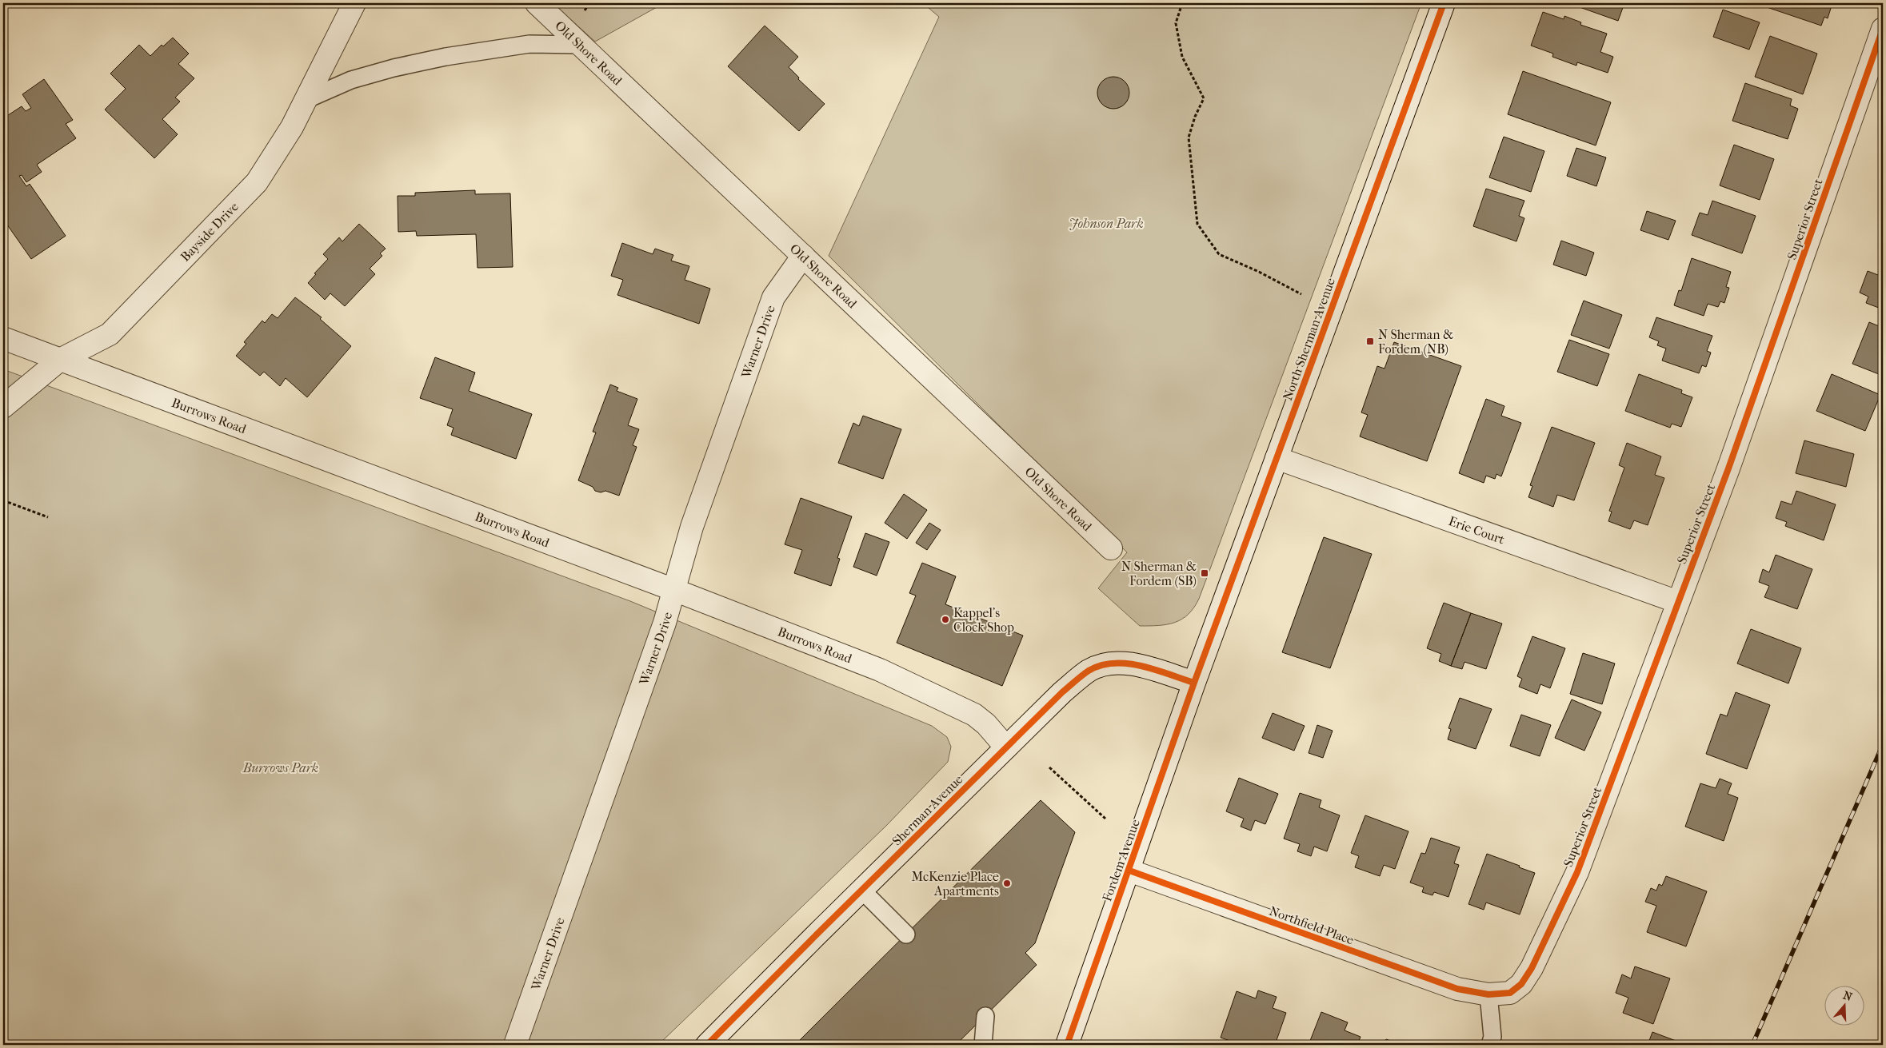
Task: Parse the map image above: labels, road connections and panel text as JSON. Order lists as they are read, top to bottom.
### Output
{
  "streets": {
    "street": [
      "Old Shore Road",
      "Superior Street",
      "Bayside Drive",
      "North Sherman Avenue",
      "Warner Drive",
      "Burrows Road",
      "Erie Court",
      "Sherman Avenue",
      "Fordem Avenue",
      "Northfield Place"
    ]
  },
  "crossings": [
    ["Old Shore Road", "Warner Drive"],
    ["Superior Street", "Erie Court"],
    ["Superior Street", "Northfield Place"],
    ["Bayside Drive", "Burrows Road"],
    ["North Sherman Avenue", "Erie Court"],
    ["North Sherman Avenue", "Sherman Avenue"],
    ["North Sherman Avenue", "Fordem Avenue"],
    ["Warner Drive", "Burrows Road"],
    ["Burrows Road", "Sherman Avenue"],
    ["Sherman Avenue", "Fordem Avenue"],
    ["Fordem Avenue", "Northfield Place"]
  ],
  "parks": ["Johnson Park", "Burrows Park"],
  "places": {
    "transit": ["N Sherman & Fordem (NB)", "N Sherman & Fordem (SB)"],
    "other": ["Kappel's Clock Shop", "McKenzie Place Apartments"]
  },
  "north": "top"
}
